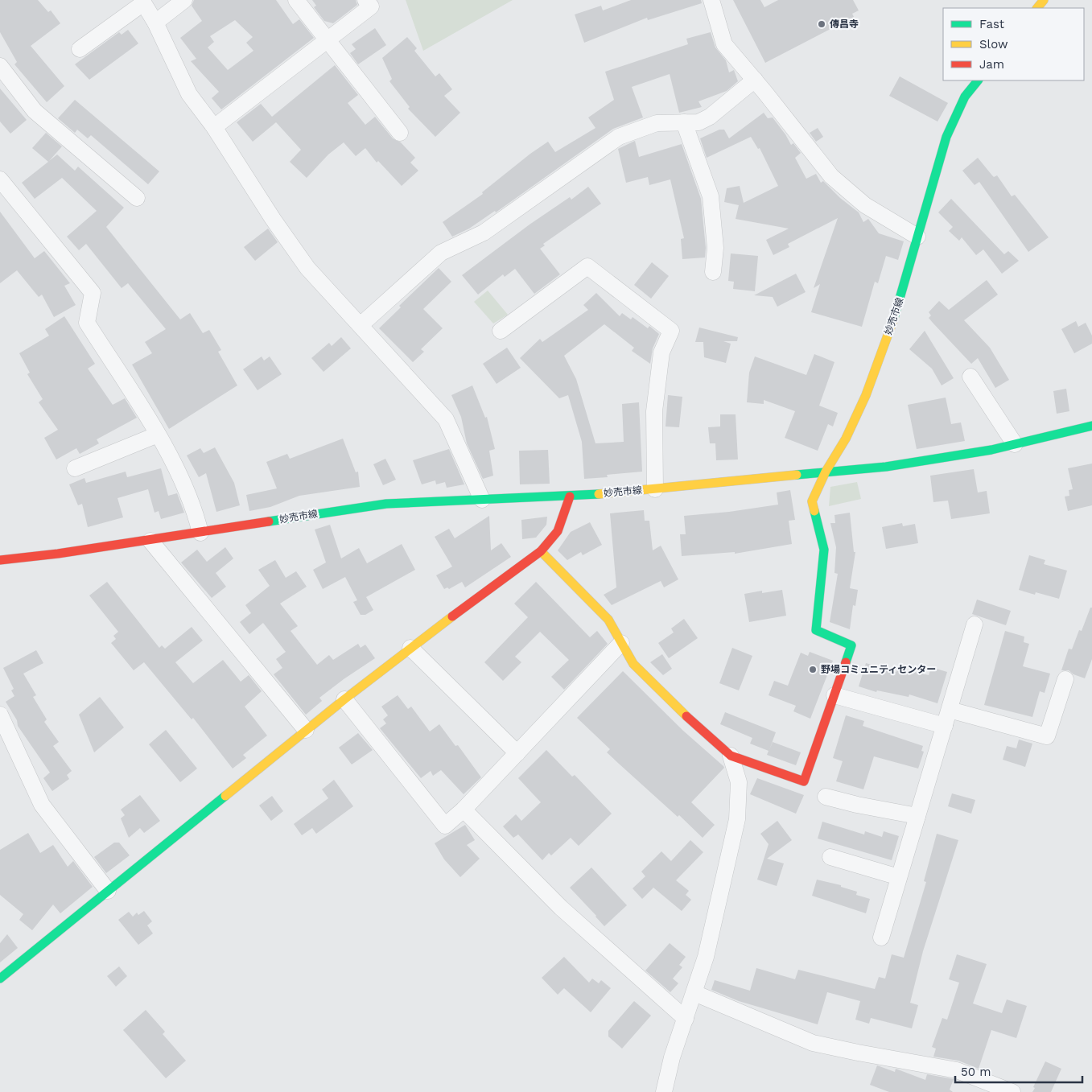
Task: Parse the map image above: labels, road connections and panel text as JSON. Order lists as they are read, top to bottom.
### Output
{
  "streets": {
    "street": ["妙売市線"]
  },
  "places": ["傳昌寺", "野場コミュニティセンター"],
  "legend": ["Fast", "Slow", "Jam"],
  "scale_bar": "50 m"
}
